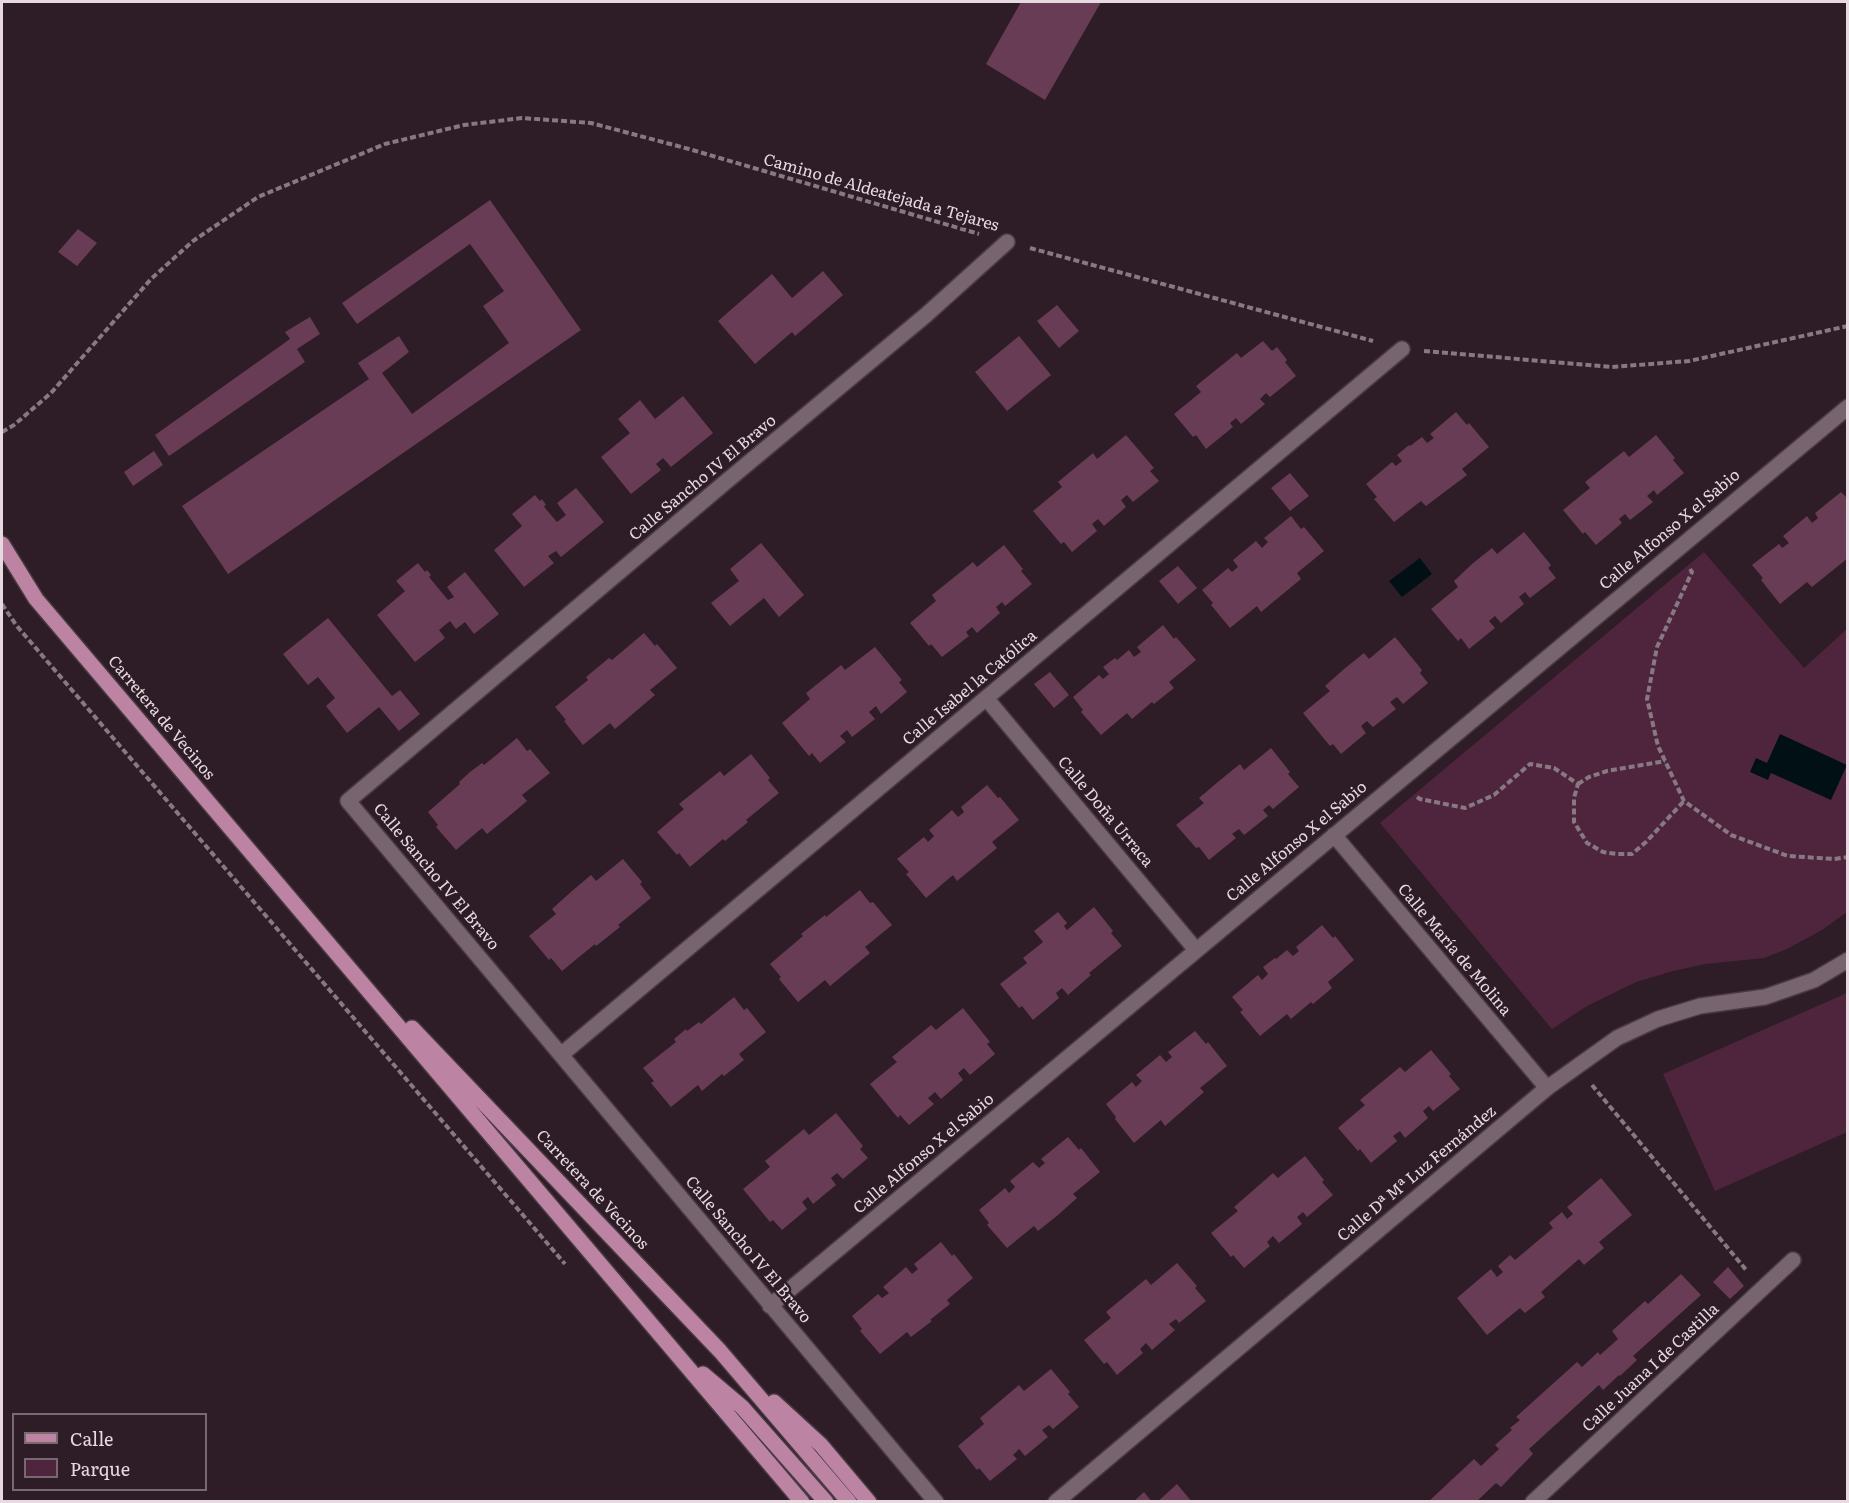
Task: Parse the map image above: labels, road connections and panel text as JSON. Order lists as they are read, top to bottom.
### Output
{
  "streets": {
    "main road": ["Carretera de Vecinos"],
    "street": [
      "Calle Sancho IV El Bravo",
      "Calle Alfonso X el Sabio",
      "Calle Isabel la Católica",
      "Calle Doña Urraca",
      "Calle María de Molina",
      "Calle Dª Mª Luz Fernández",
      "Calle Juana I de Castilla"
    ],
    "path": ["Camino de Aldeatejada a Tejares"]
  },
  "crossings": [
    ["Camino de Aldeatejada a Tejares", "Calle Sancho IV El Bravo"],
    ["Camino de Aldeatejada a Tejares", "Calle Isabel la Católica"],
    ["Calle Sancho IV El Bravo", "Calle Alfonso X el Sabio"],
    ["Calle Sancho IV El Bravo", "Calle Isabel la Católica"],
    ["Calle Alfonso X el Sabio", "Calle Doña Urraca"],
    ["Calle Alfonso X el Sabio", "Calle María de Molina"],
    ["Calle Isabel la Católica", "Calle Doña Urraca"],
    ["Calle María de Molina", "Calle Dª Mª Luz Fernández"]
  ],
  "legend": ["Calle", "Parque"]
}
